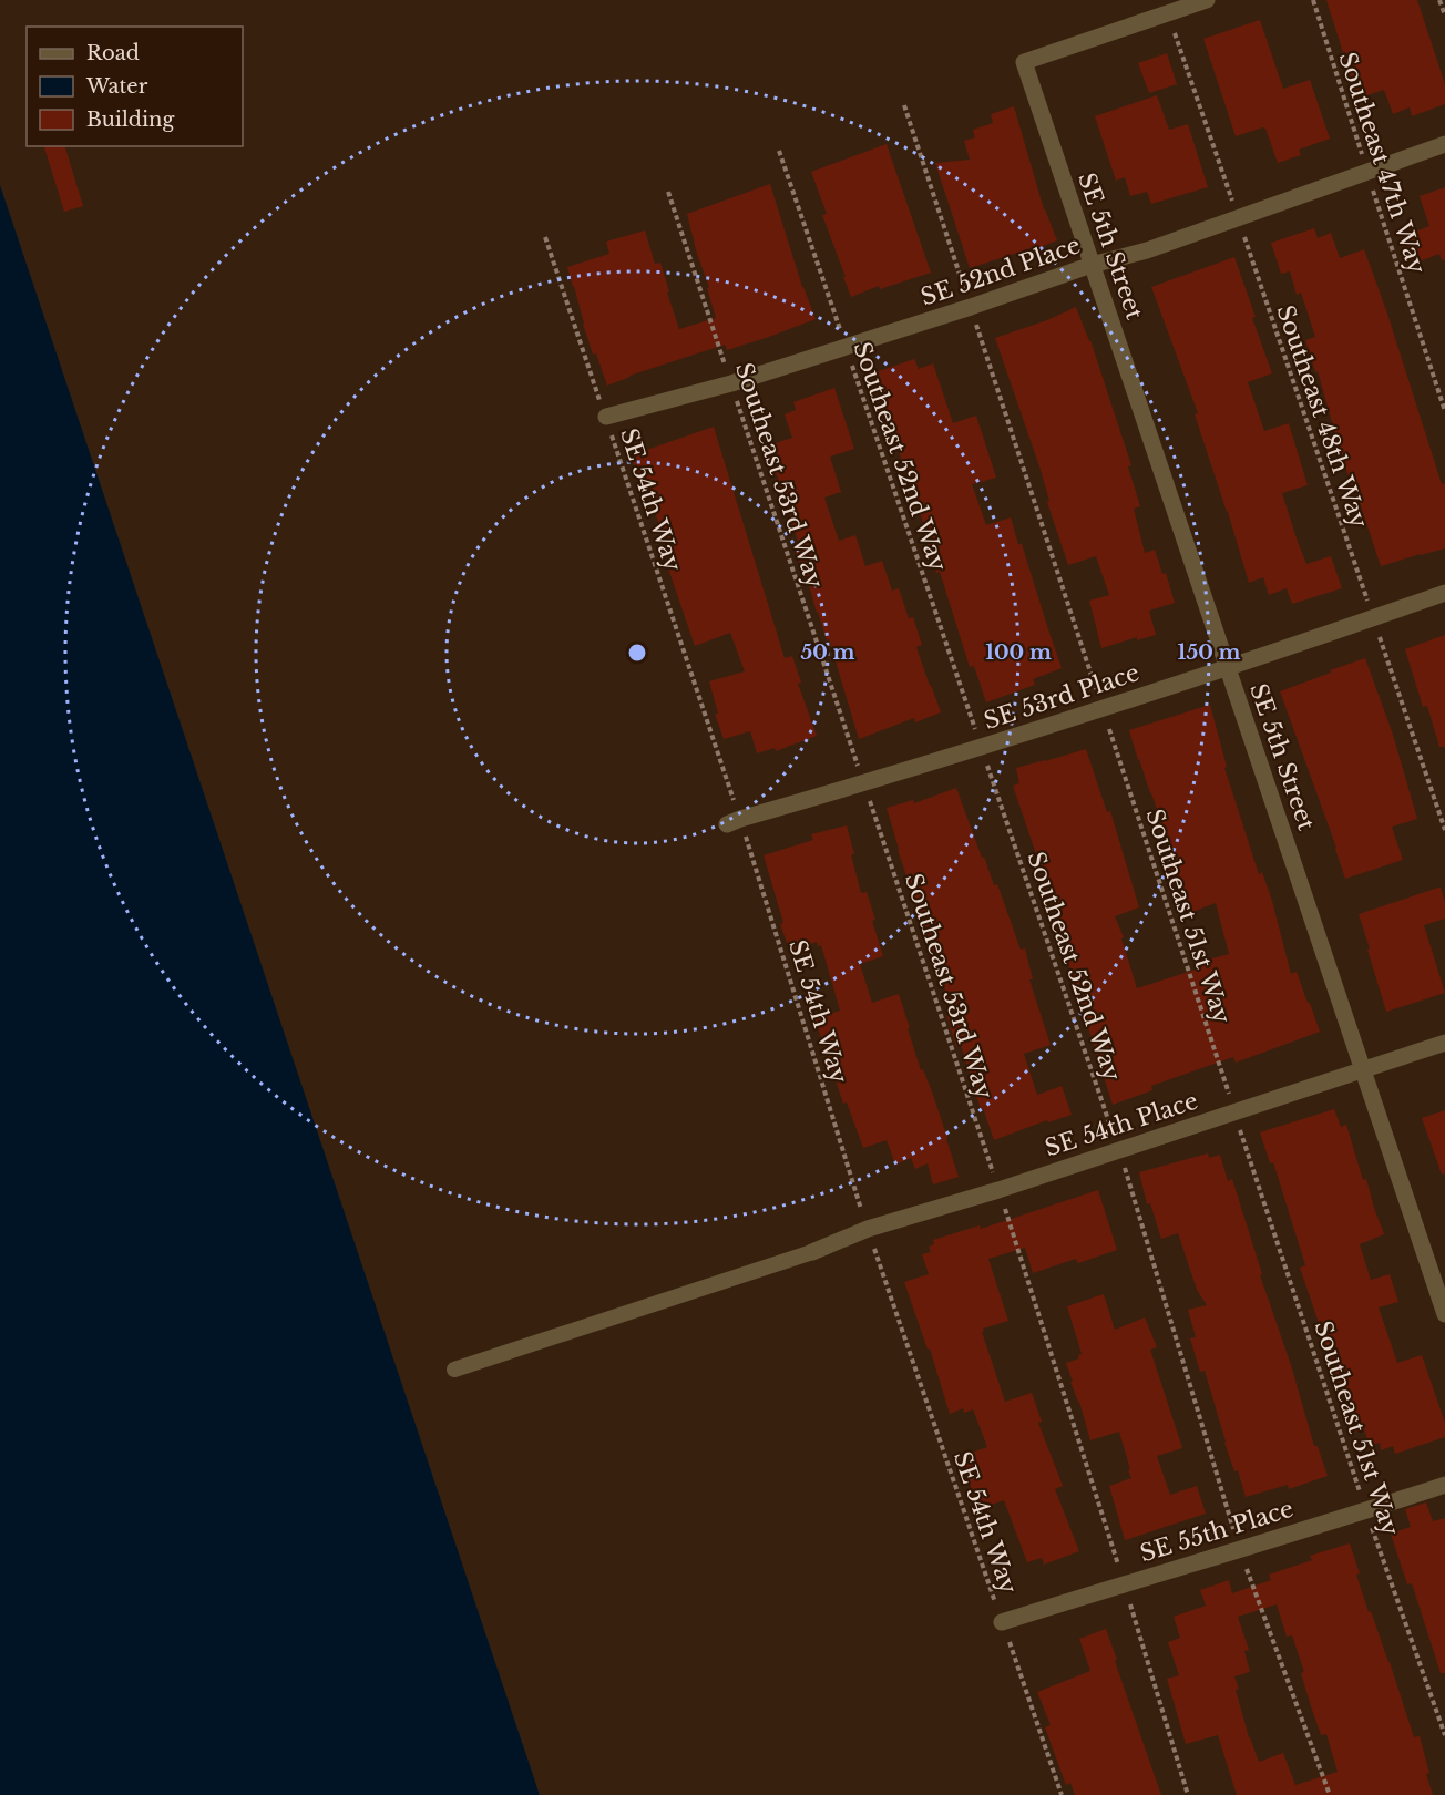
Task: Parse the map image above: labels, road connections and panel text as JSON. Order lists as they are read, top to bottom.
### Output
{
  "streets": {
    "street": [
      "SE 5th Street",
      "SE 52nd Place",
      "SE 53rd Place",
      "SE 54th Place",
      "SE 55th Place"
    ],
    "path": [
      "Southeast 47th Way",
      "Southeast 48th Way",
      "Southeast 52nd Way",
      "Southeast 53rd Way",
      "SE 54th Way",
      "Southeast 51st Way"
    ]
  },
  "crossings": [
    ["Southeast 47th Way", "SE 52nd Place"],
    ["SE 5th Street", "SE 52nd Place"],
    ["SE 5th Street", "Southeast 48th Way"],
    ["SE 5th Street", "SE 53rd Place"],
    ["SE 5th Street", "SE 54th Place"],
    ["SE 52nd Place", "Southeast 48th Way"],
    ["SE 52nd Place", "Southeast 52nd Way"],
    ["SE 52nd Place", "Southeast 53rd Way"],
    ["SE 52nd Place", "SE 54th Way"],
    ["SE 52nd Place", "Southeast 51st Way"],
    ["Southeast 48th Way", "SE 53rd Place"],
    ["Southeast 52nd Way", "SE 53rd Place"],
    ["Southeast 52nd Way", "SE 54th Place"],
    ["Southeast 52nd Way", "SE 55th Place"],
    ["Southeast 53rd Way", "SE 53rd Place"],
    ["Southeast 53rd Way", "SE 54th Place"],
    ["Southeast 53rd Way", "SE 55th Place"],
    ["SE 54th Way", "SE 53rd Place"],
    ["SE 54th Way", "SE 54th Place"],
    ["SE 54th Way", "SE 55th Place"],
    ["SE 53rd Place", "Southeast 51st Way"],
    ["Southeast 51st Way", "SE 54th Place"],
    ["Southeast 51st Way", "SE 55th Place"]
  ],
  "legend": ["Road", "Water", "Building"],
  "rings": ["50 m", "100 m", "150 m"]
}
